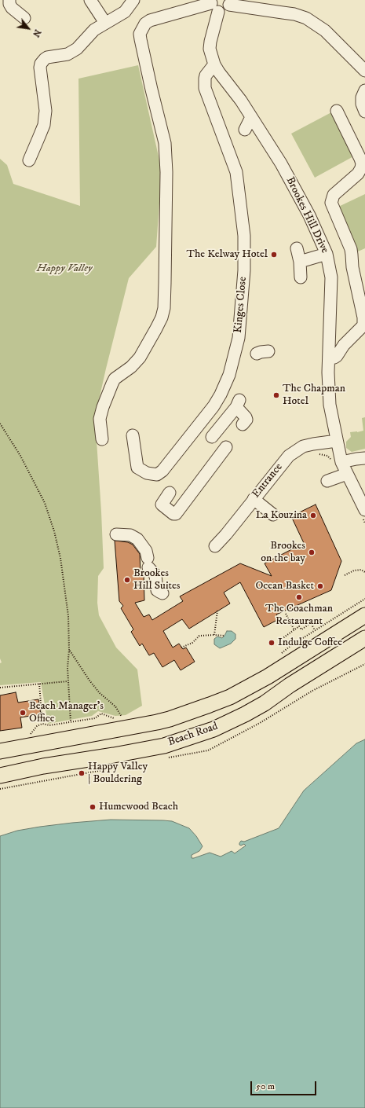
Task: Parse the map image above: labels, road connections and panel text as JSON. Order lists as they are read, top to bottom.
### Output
{
  "streets": {
    "main road": ["Beach Road"],
    "street": ["Brookes Hill Drive", "Kinges Close", "Entrance"]
  },
  "crossings": [
    ["Brookes Hill Drive", "Kinges Close"],
    ["Brookes Hill Drive", "Entrance"]
  ],
  "parks": ["Happy Valley"],
  "places": [
    "The Kelway Hotel",
    "The Chapman Hotel",
    "La Kouzina",
    "Brookes on the bay",
    "Brookes Hill Suites",
    "Ocean Basket",
    "The Coachman Restaurant",
    "Indulge Coffee",
    "Beach Manager's Office",
    "Happy Valley | Bouldering",
    "Humewood Beach"
  ],
  "scale_bar": "50 m",
  "north": "bottom right"
}
